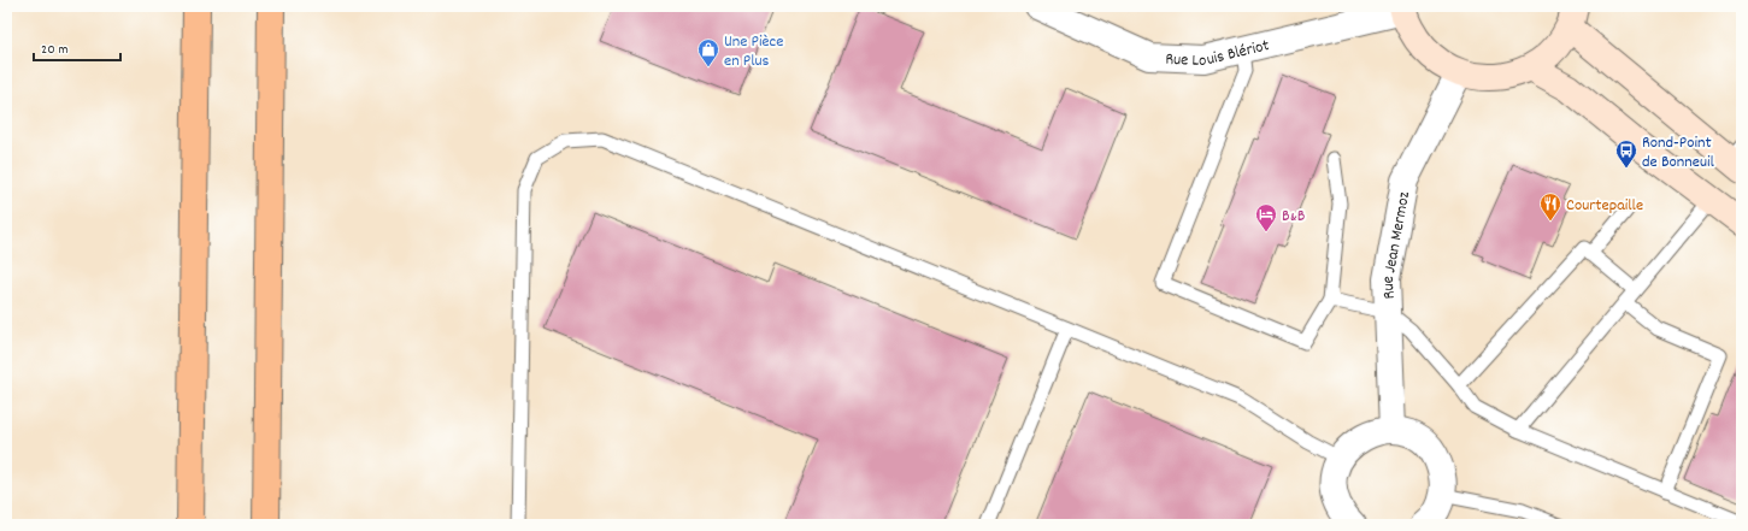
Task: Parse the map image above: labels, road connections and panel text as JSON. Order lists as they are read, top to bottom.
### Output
{
  "streets": {
    "street": ["Rue Louis Blériot", "Rue Jean Mermoz"]
  },
  "places": {
    "shop": ["Une Pièce en Plus"],
    "bus stop": ["Rond-Point de Bonneuil"],
    "restaurant": ["Courtepaille"],
    "hotel": ["B&B"]
  },
  "scale_bar": "20 m"
}
